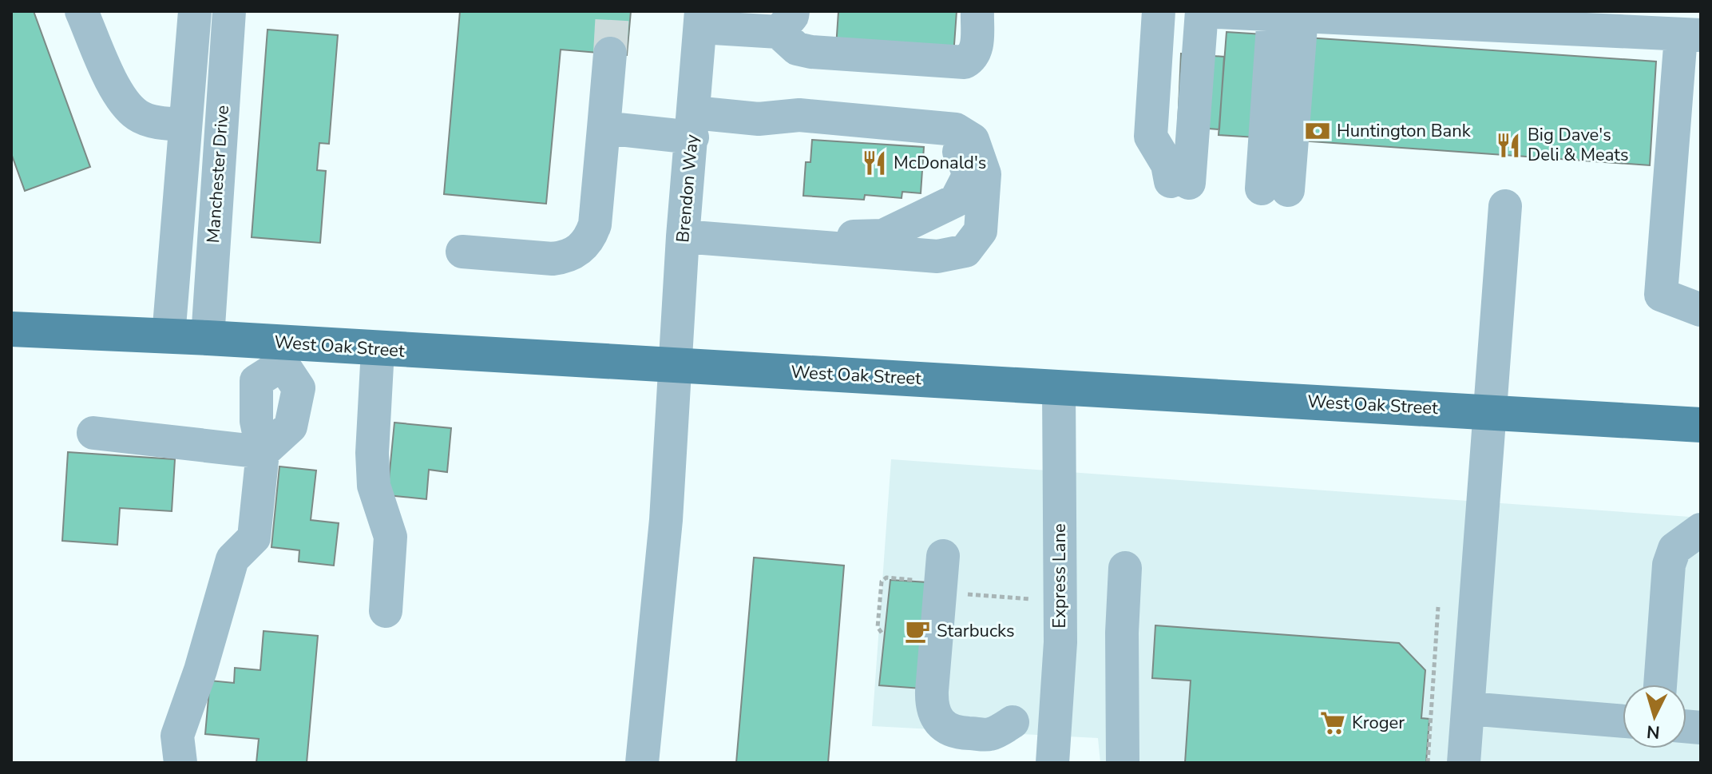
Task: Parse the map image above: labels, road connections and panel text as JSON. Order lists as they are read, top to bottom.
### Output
{
  "streets": {
    "main road": ["West Oak Street"],
    "street": ["Manchester Drive", "Brendon Way", "Express Lane"]
  },
  "crossings": [
    ["Manchester Drive", "West Oak Street"],
    ["Brendon Way", "West Oak Street"],
    ["West Oak Street", "Express Lane"]
  ],
  "places": {
    "bank": ["Huntington Bank"],
    "restaurant": ["Big Dave's Deli & Meats", "McDonald's"],
    "cafe": ["Starbucks"],
    "supermarket": ["Kroger"]
  },
  "north": "bottom"
}
